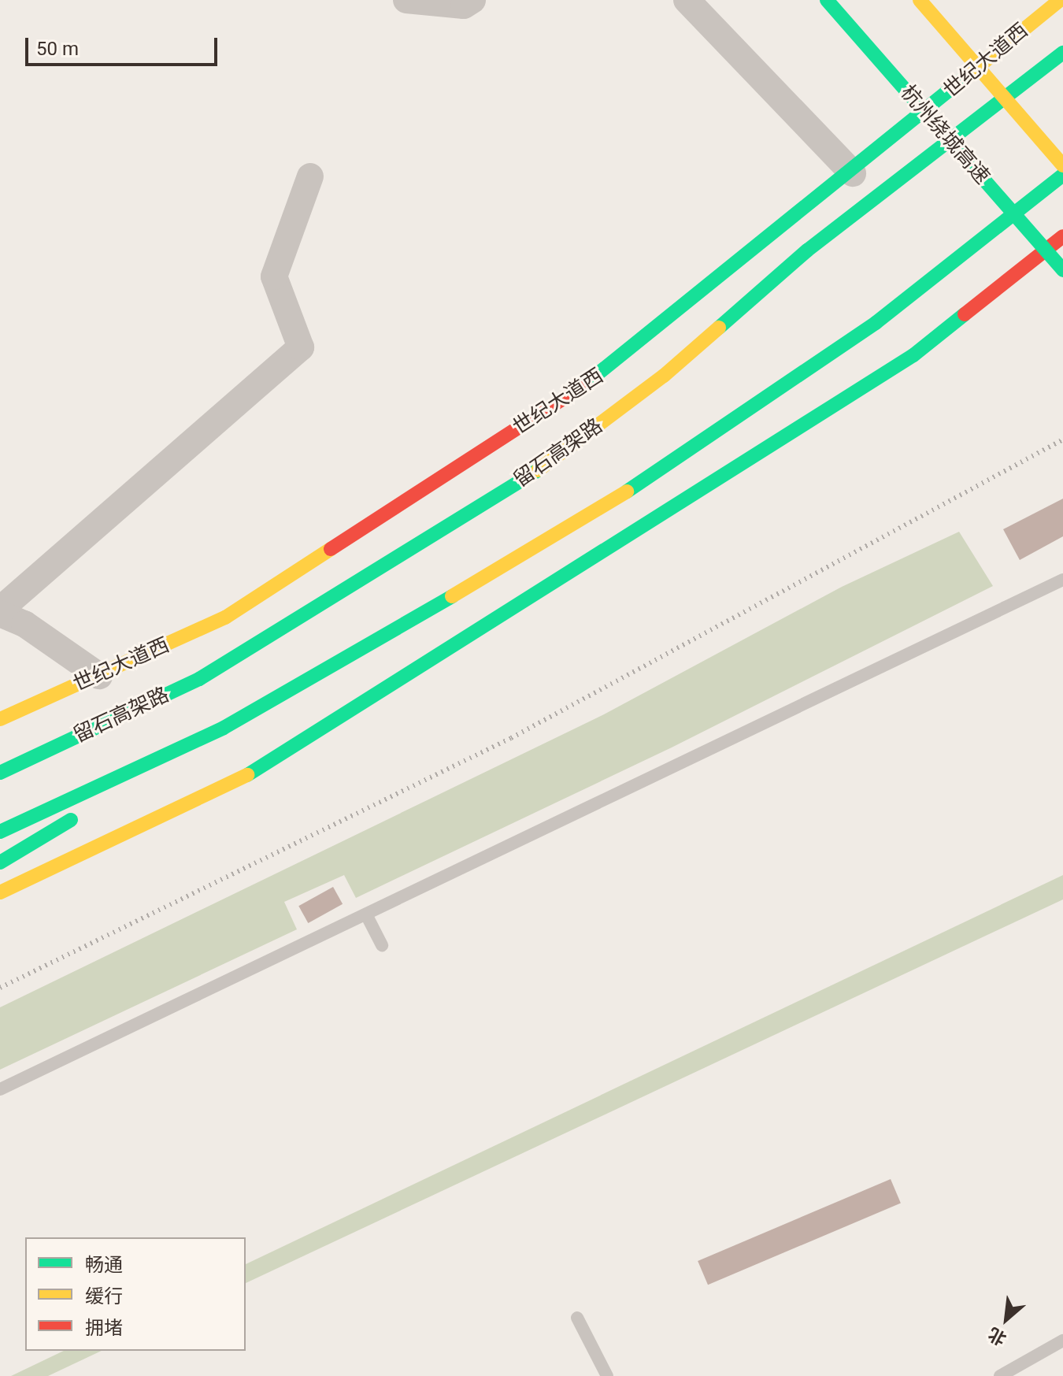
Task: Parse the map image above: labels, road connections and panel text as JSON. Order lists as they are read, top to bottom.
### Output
{
  "streets": {
    "main road": ["世纪大道西", "杭州绕城高速", "留石高架路"]
  },
  "legend": ["畅通", "缓行", "拥堵"],
  "scale_bar": "50 m",
  "north": "bottom left"
}
